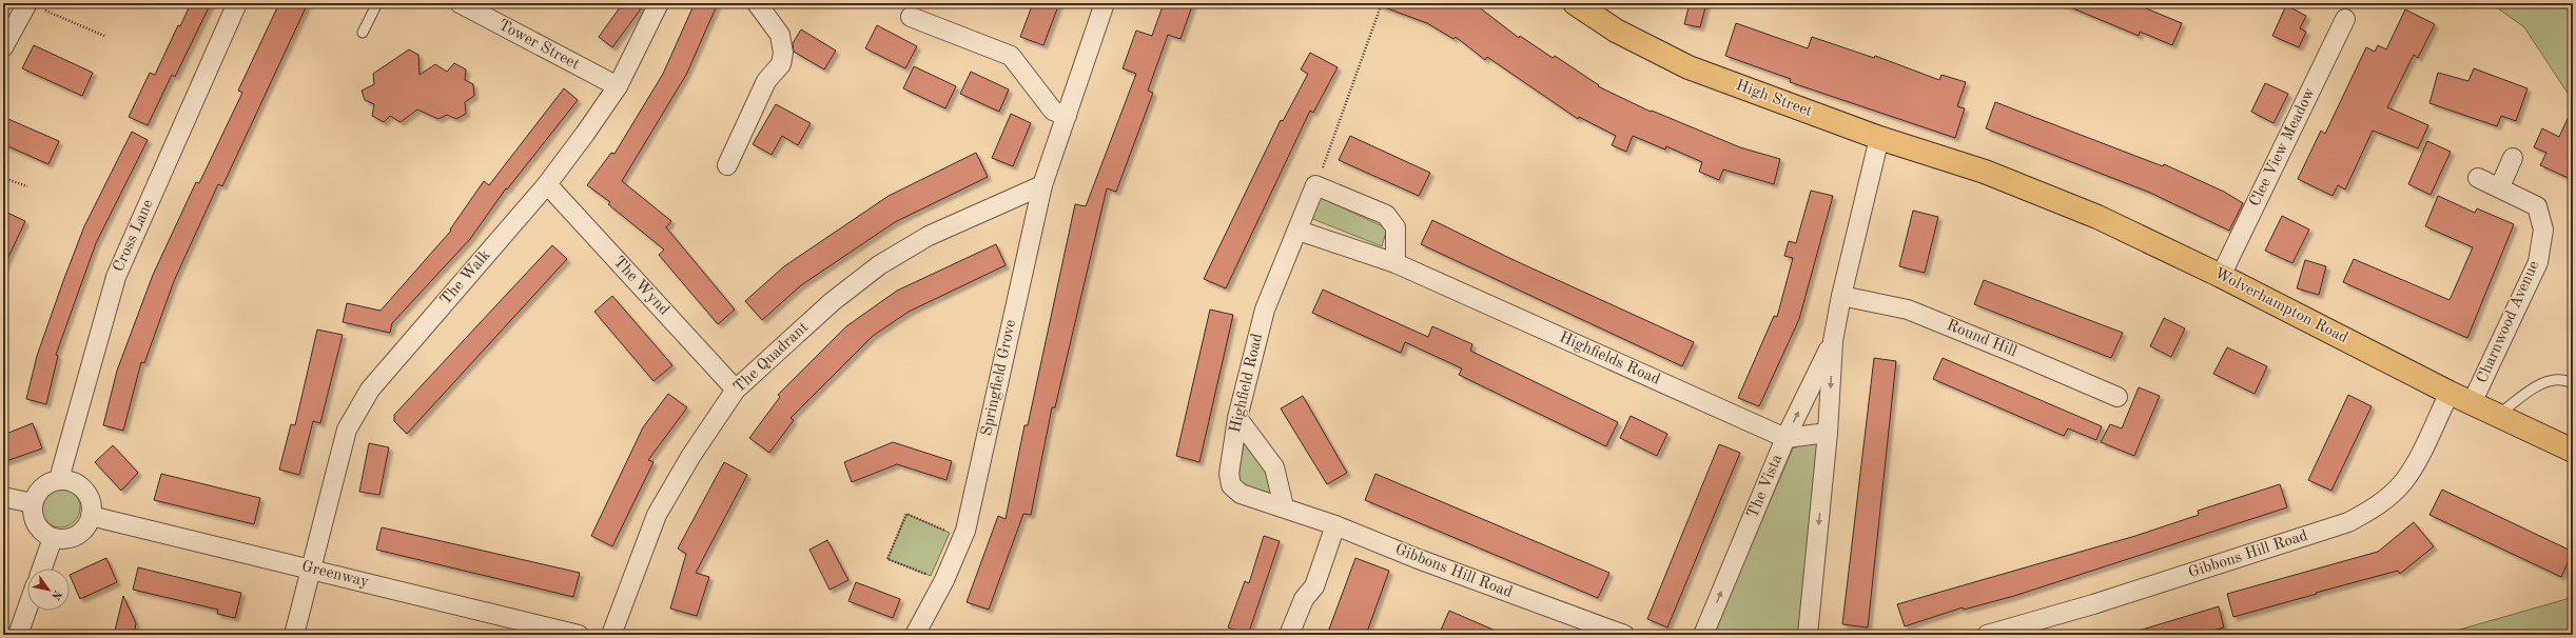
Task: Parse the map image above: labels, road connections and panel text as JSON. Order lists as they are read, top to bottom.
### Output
{
  "streets": {
    "main road": ["High Street", "Wolverhampton Road"],
    "street": [
      "Tower Street",
      "Clee View Meadow",
      "Cross Lane",
      "The Walk",
      "The Wynd",
      "Charnwood Avenue",
      "Round Hill",
      "The Quadrant",
      "Highfields Road",
      "Springfield Grove",
      "Highfield Road",
      "The Vista",
      "Gibbons Hill Road",
      "Greenway"
    ]
  },
  "crossings": [
    ["Tower Street", "The Walk"],
    ["High Street", "Wolverhampton Road"],
    ["High Street", "The Vista"],
    ["Clee View Meadow", "Wolverhampton Road"],
    ["Cross Lane", "Greenway"],
    ["The Walk", "The Wynd"],
    ["The Walk", "Greenway"],
    ["The Wynd", "The Quadrant"],
    ["Wolverhampton Road", "Charnwood Avenue"],
    ["Wolverhampton Road", "Gibbons Hill Road"],
    ["Round Hill", "The Vista"],
    ["The Quadrant", "Springfield Grove"],
    ["Highfields Road", "Highfield Road"],
    ["Highfields Road", "The Vista"],
    ["Highfield Road", "Gibbons Hill Road"]
  ],
  "north": "bottom right"
}
